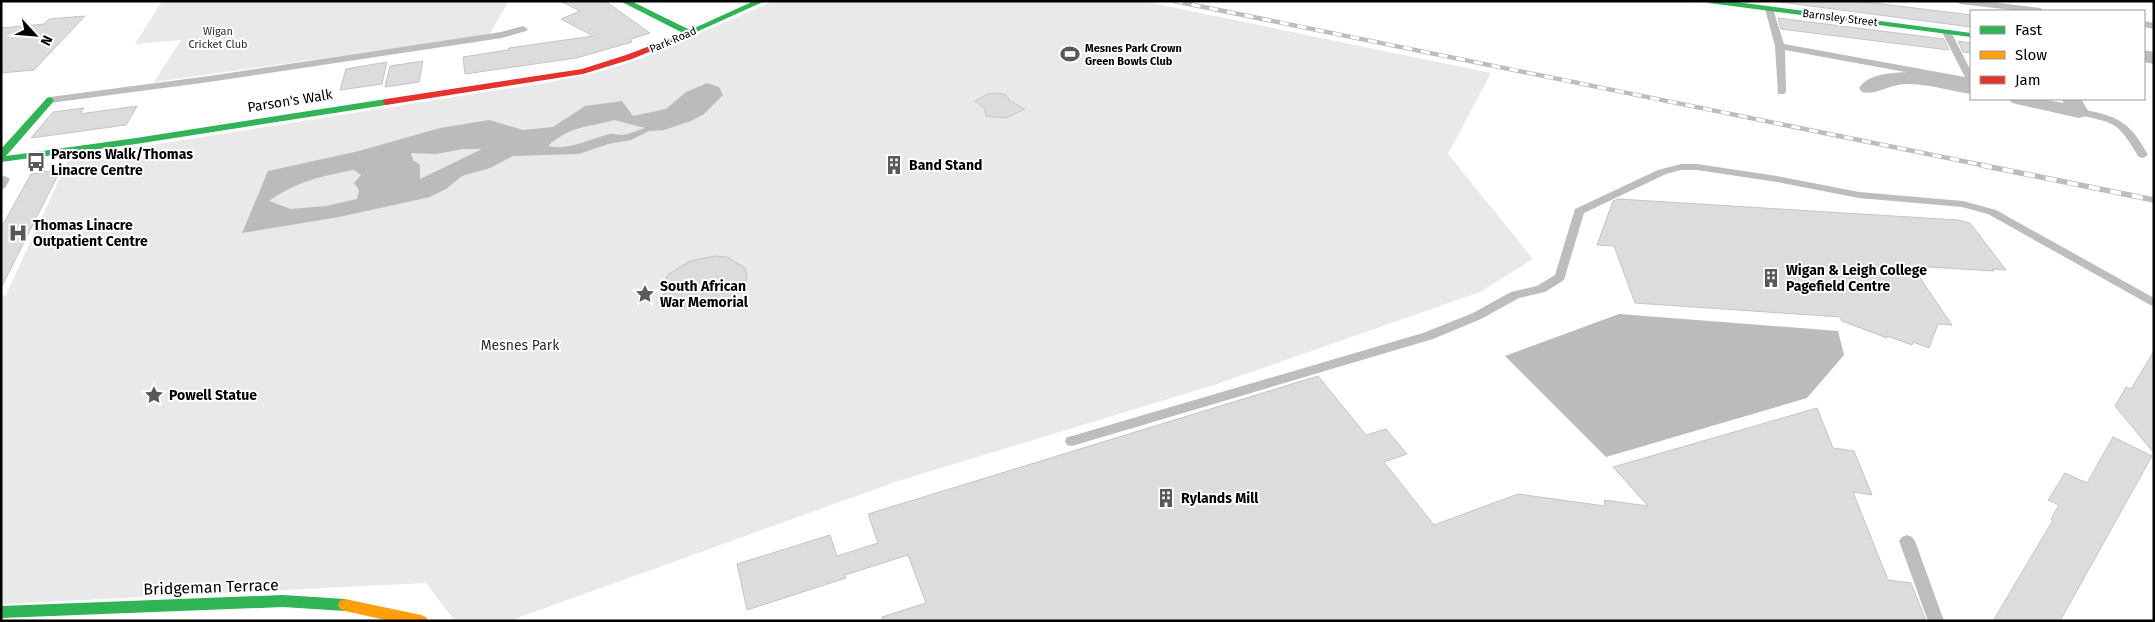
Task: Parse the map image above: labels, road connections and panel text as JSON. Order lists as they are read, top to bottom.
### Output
{
  "streets": {
    "main road": [
      "Barnsley Street",
      "Park Road",
      "Parson's Walk",
      "Bridgeman Terrace"
    ]
  },
  "crossings": [
    ["Park Road", "Parson's Walk"]
  ],
  "parks": ["Wigan Cricket Club", "Mesnes Park"],
  "places": {
    "sports": ["Mesnes Park Crown Green Bowls Club"],
    "bus stop": ["Parsons Walk/Thomas Linacre Centre"],
    "building": ["Band Stand", "Wigan & Leigh College Pagefield Centre", "Rylands Mill"],
    "hospital": ["Thomas Linacre Outpatient Centre"],
    "place": ["South African War Memorial", "Powell Statue"]
  },
  "legend": ["Fast", "Slow", "Jam"],
  "north": "bottom right"
}
